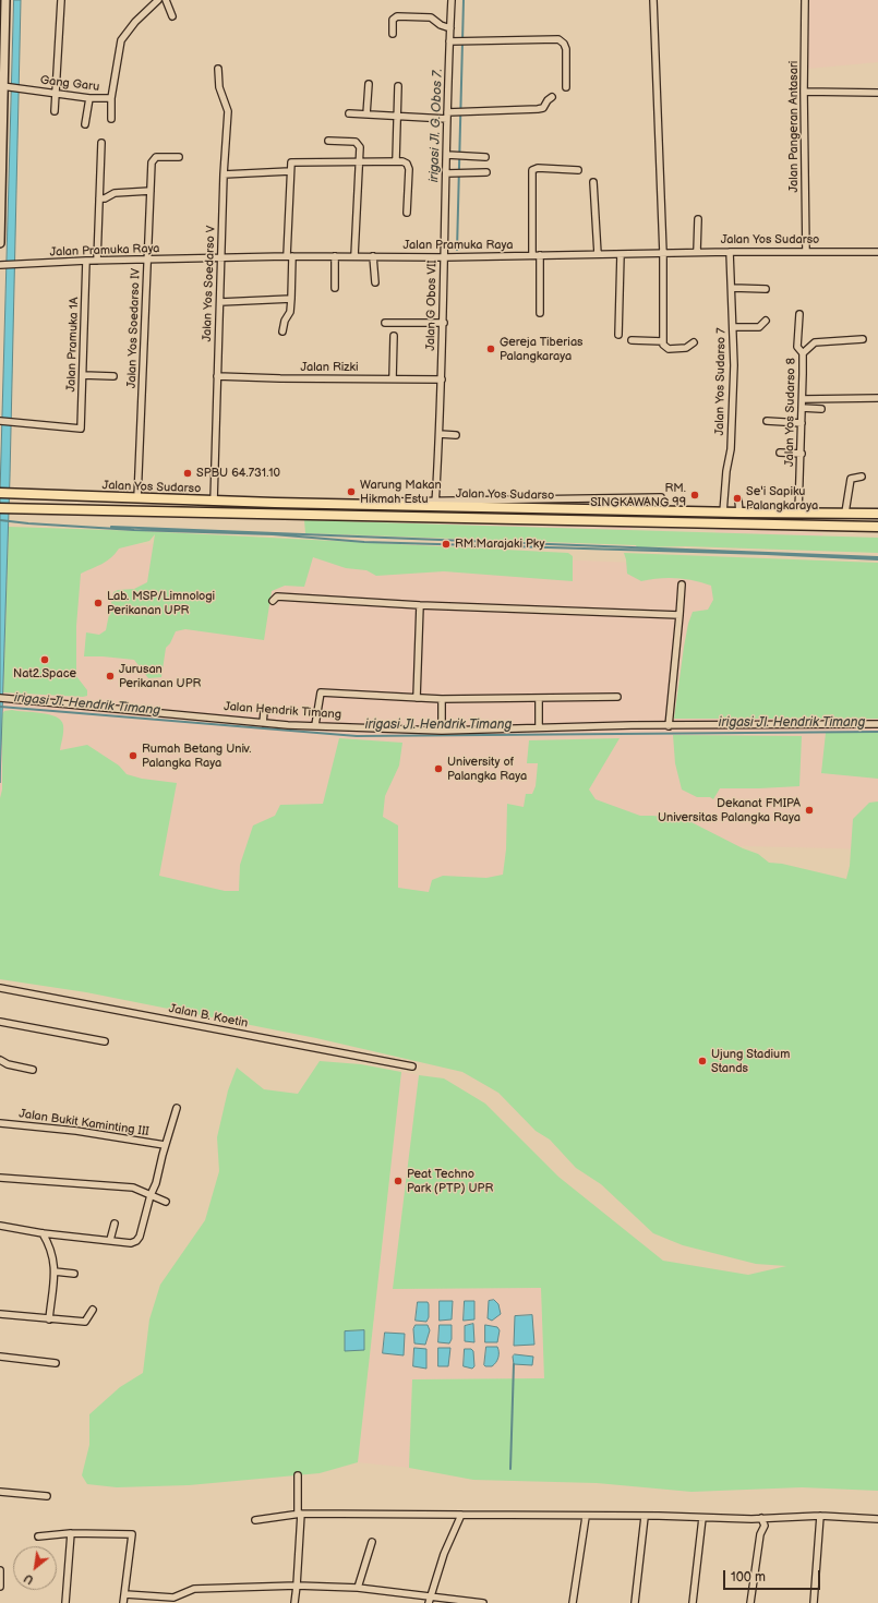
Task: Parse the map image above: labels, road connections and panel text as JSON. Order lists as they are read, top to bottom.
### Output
{
  "streets": {
    "main road": ["Jalan Yos Sudarso"],
    "street": [
      "Gang Garu",
      "Jalan Pangeran Antasari",
      "Jalan Pramuka Raya",
      "Jalan Yos Soedarso V",
      "Jalan G Obos VII",
      "Jalan Yos Soedarso IV",
      "Jalan Pramuka 1A",
      "Jalan Rizki",
      "Jalan Yos Sudarso 7",
      "Jalan Yos Sudarso 8",
      "Jalan Hendrik Timang",
      "Jalan B. Koetin",
      "Jalan Bukit Kaminting III"
    ]
  },
  "crossings": [
    ["Jalan Pangeran Antasari", "Jalan Yos Sudarso"],
    ["Jalan Yos Sudarso", "Jalan Pramuka Raya"],
    ["Jalan Yos Sudarso", "Jalan Yos Soedarso V"],
    ["Jalan Yos Sudarso", "Jalan G Obos VII"],
    ["Jalan Yos Sudarso", "Jalan Yos Soedarso IV"],
    ["Jalan Yos Sudarso", "Jalan Yos Sudarso 7"],
    ["Jalan Yos Sudarso", "Jalan Yos Sudarso 8"],
    ["Jalan Pramuka Raya", "Jalan Yos Soedarso V"],
    ["Jalan Pramuka Raya", "Jalan G Obos VII"],
    ["Jalan Pramuka Raya", "Jalan Yos Soedarso IV"],
    ["Jalan Pramuka Raya", "Jalan Pramuka 1A"],
    ["Jalan Yos Soedarso V", "Jalan Rizki"],
    ["Jalan G Obos VII", "Jalan Rizki"]
  ],
  "water": ["irigasi Jl. G. Obos 7.", "irigasi Jl. Hendrik Timang"],
  "places": [
    "Gereja Tiberias Palangkaraya",
    "SPBU 64.731.10",
    "Warung Makan Hikmah Estu",
    "RM. SINGKAWANG 99",
    "Se'i Sapiku Palangkaraya",
    "RM.Marajaki Pky",
    "Lab. MSP/Limnologi Perikanan UPR",
    "Nat2.Space",
    "Jurusan Perikanan UPR",
    "Rumah Betang Univ. Palangka Raya",
    "University of Palangka Raya",
    "Dekanat FMIPA Universitas Palangka Raya",
    "Ujung Stadium Stands",
    "Peat Techno Park (PTP) UPR"
  ],
  "scale_bar": "100 m",
  "north": "bottom left"
}
